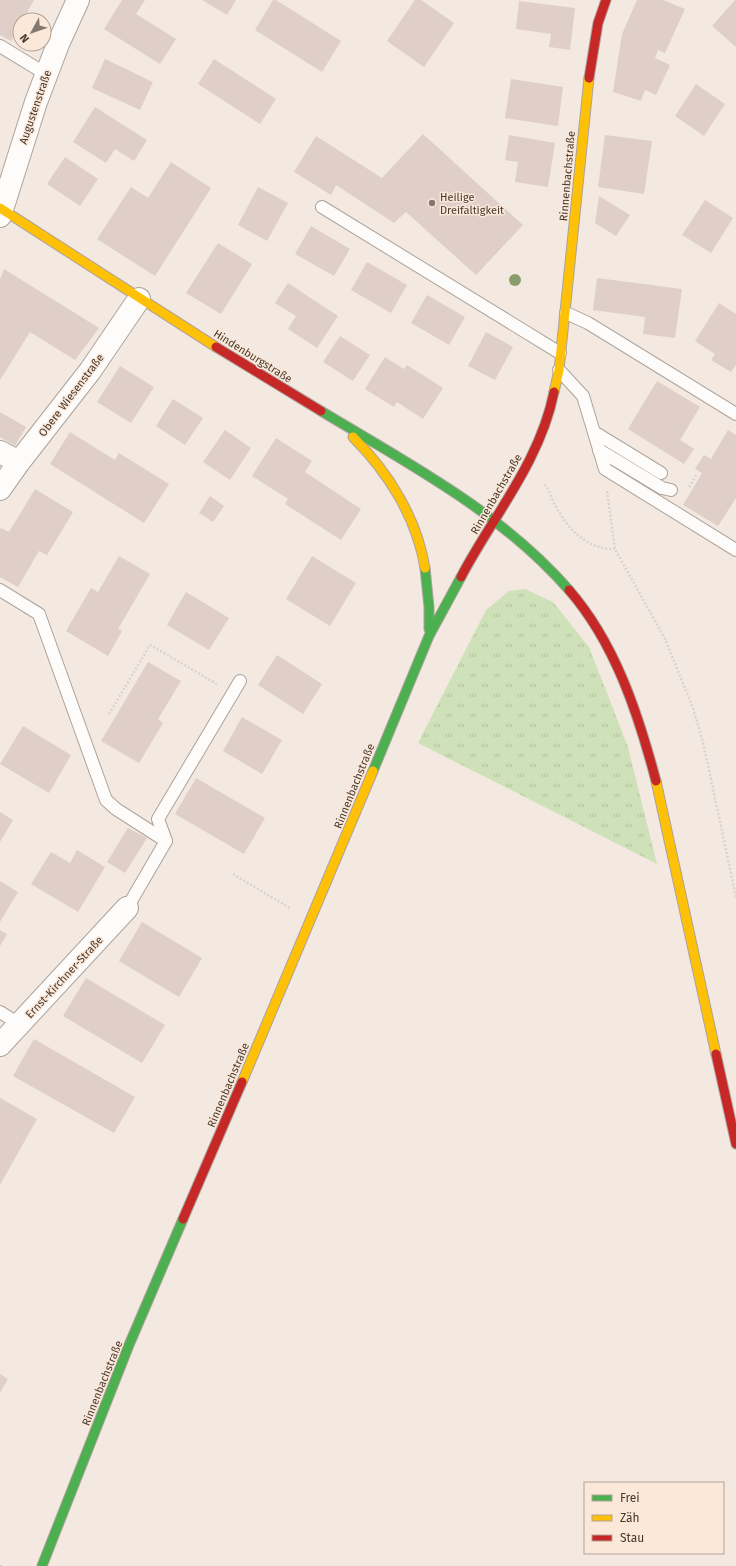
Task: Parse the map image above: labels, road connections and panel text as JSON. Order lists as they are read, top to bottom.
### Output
{
  "streets": {
    "main road": ["Rinnenbachstraße", "Hindenburgstraße"],
    "street": ["Augustenstraße", "Obere Wiesenstraße", "Ernst-Kirchner-Straße"]
  },
  "crossings": [
    ["Augustenstraße", "Hindenburgstraße"],
    ["Rinnenbachstraße", "Hindenburgstraße"],
    ["Hindenburgstraße", "Obere Wiesenstraße"]
  ],
  "places": ["Heilige Dreifaltigkeit"],
  "legend": ["Frei", "Zäh", "Stau"],
  "north": "bottom left"
}
